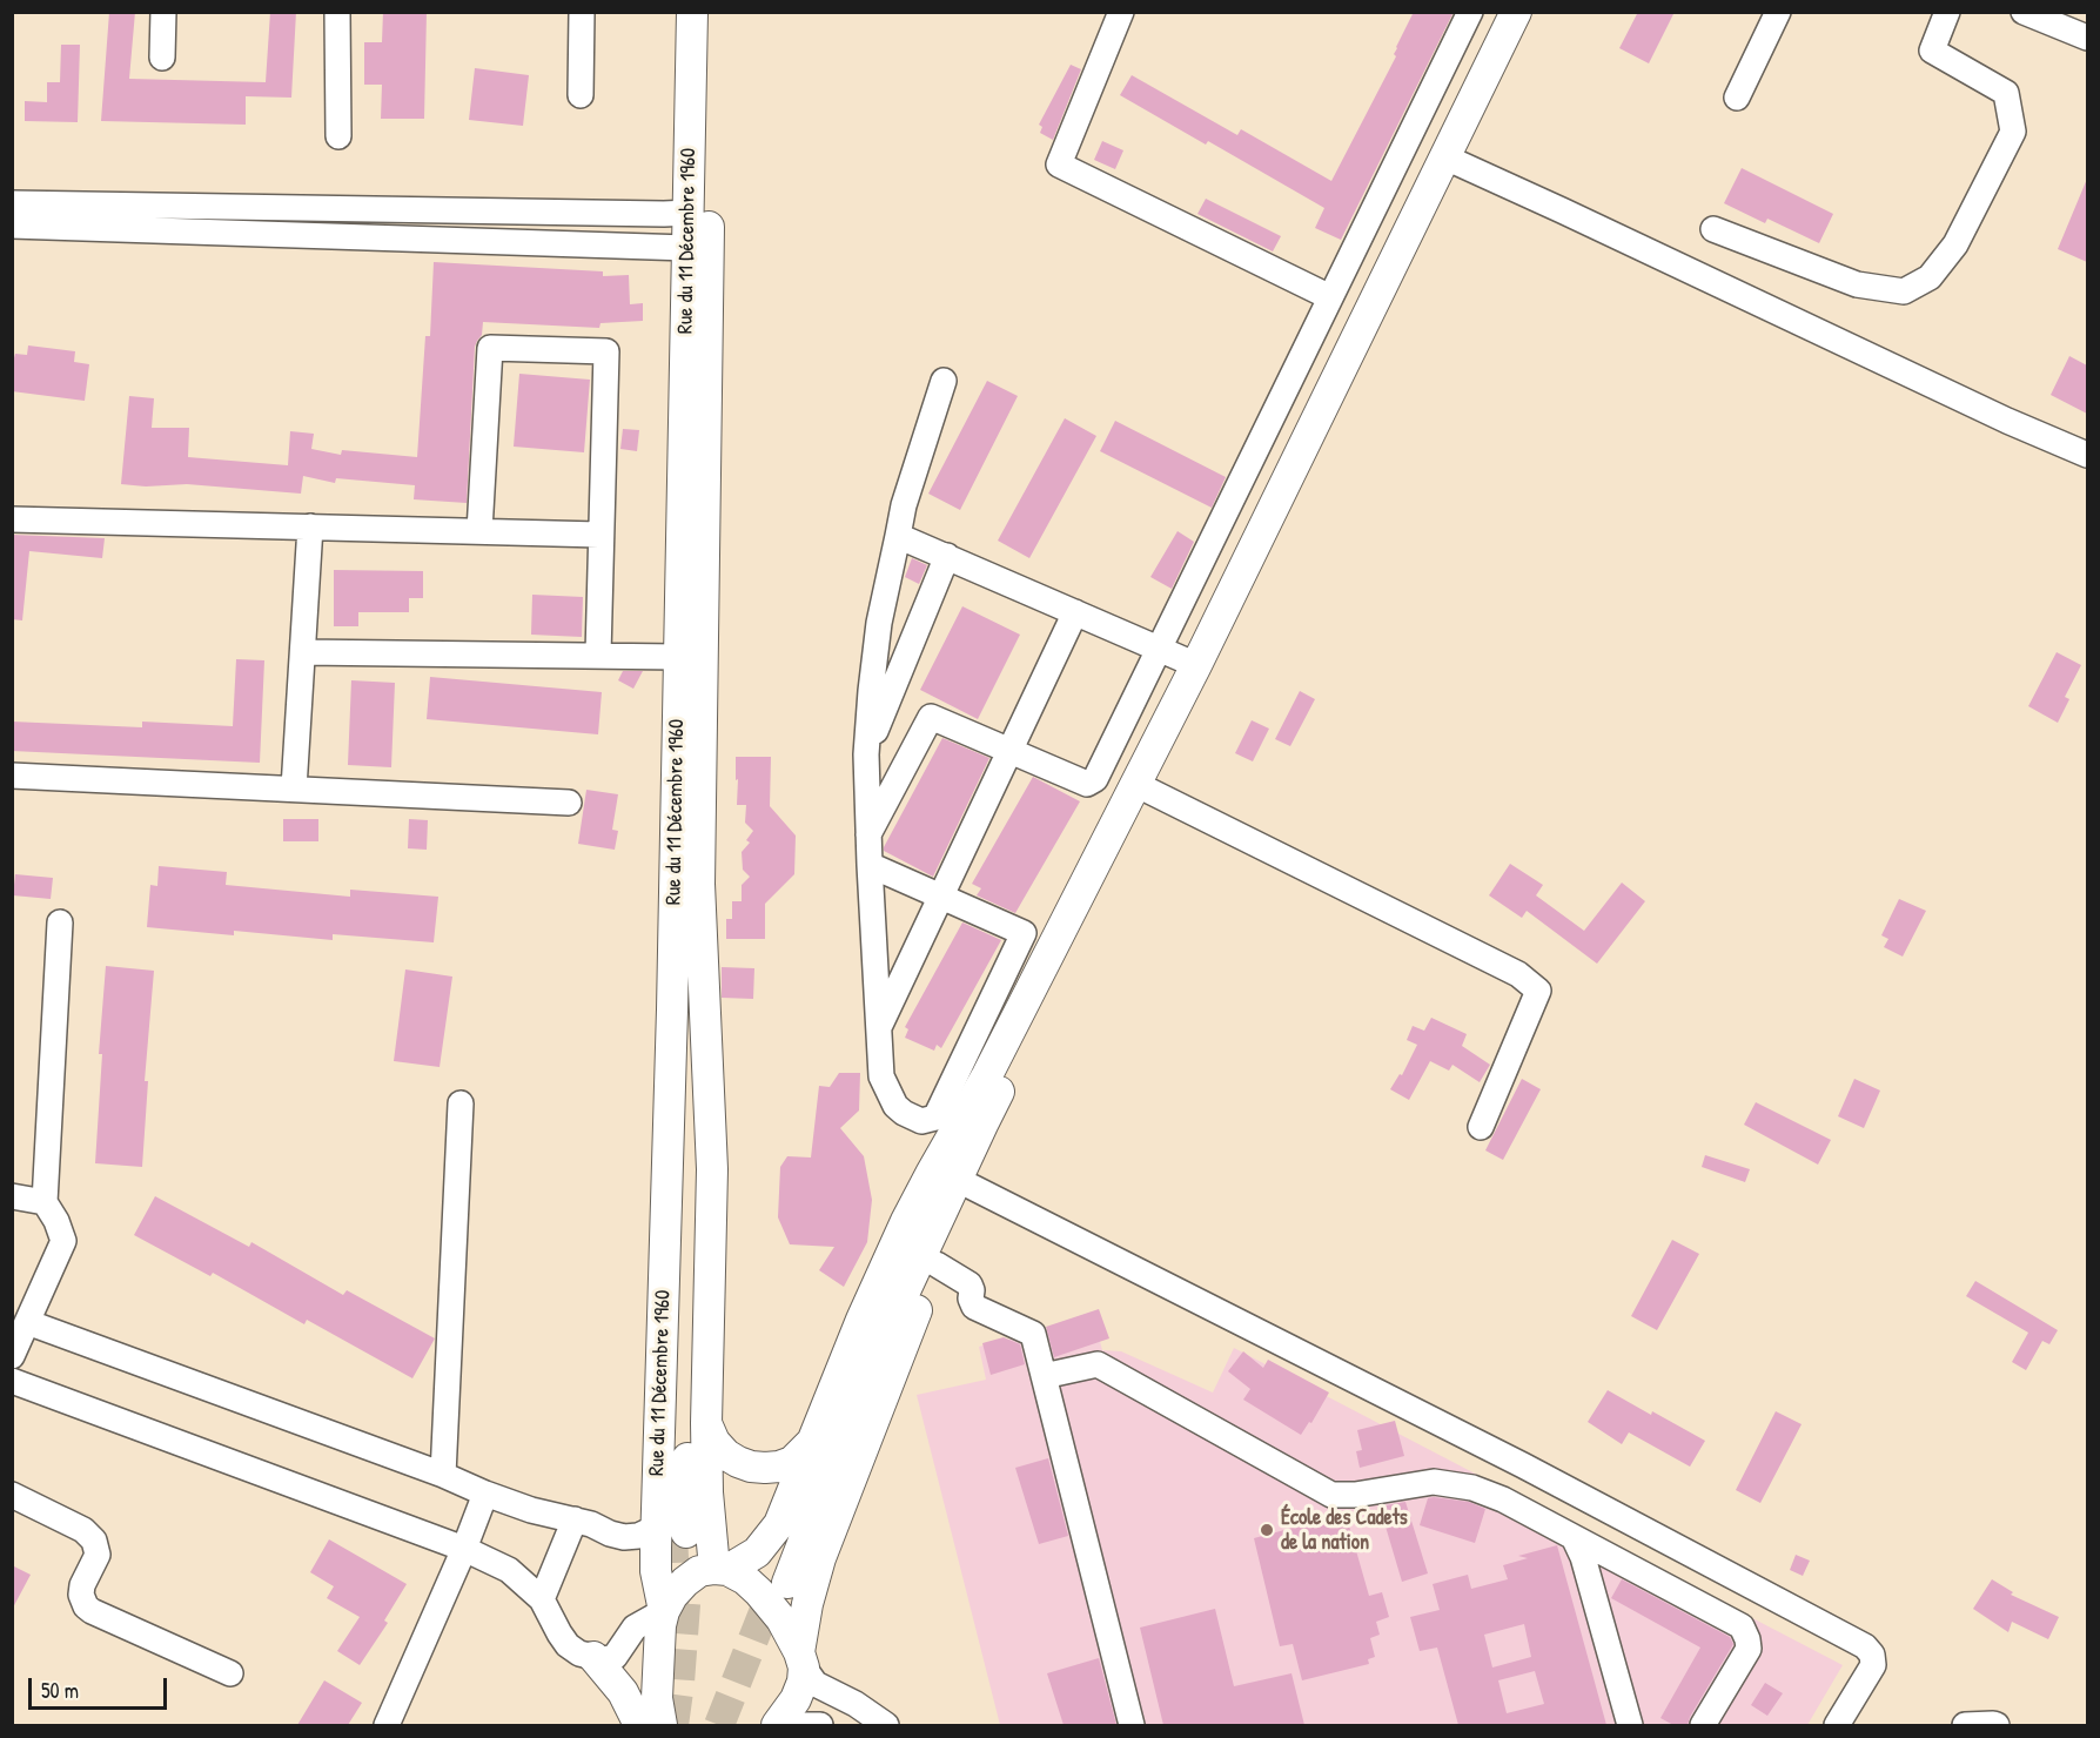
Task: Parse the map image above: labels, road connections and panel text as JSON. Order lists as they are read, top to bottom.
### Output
{
  "streets": {
    "main road": ["Rue du 11 Décembre 1960"]
  },
  "places": ["École des Cadets de la nation"],
  "scale_bar": "50 m"
}
